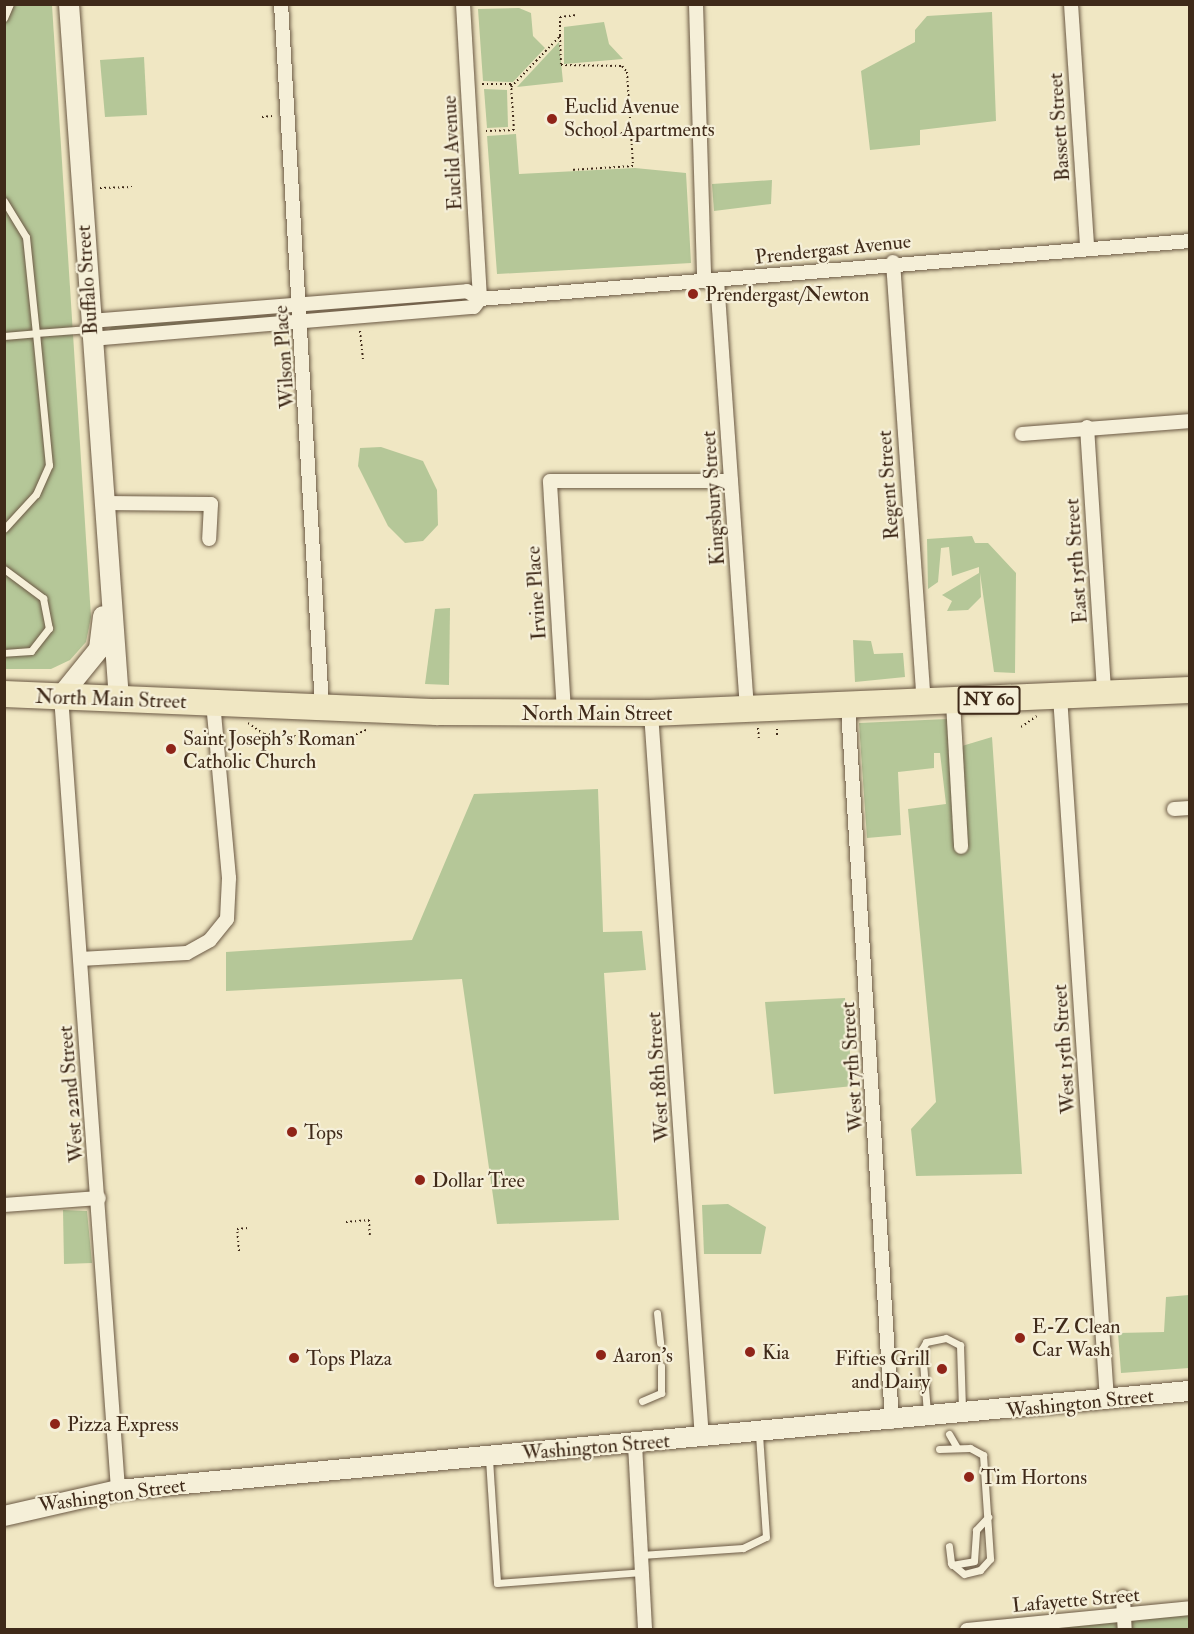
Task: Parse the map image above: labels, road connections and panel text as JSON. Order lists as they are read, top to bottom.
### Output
{
  "streets": {
    "highway": ["North Main Street", "NY 60"],
    "main road": ["Buffalo Street", "Washington Street"],
    "street": [
      "Bassett Street",
      "Euclid Avenue",
      "Prendergast Avenue",
      "Wilson Place",
      "Regent Street",
      "Kingsbury Street",
      "East 15th Street",
      "Irvine Place",
      "West 15th Street",
      "West 17th Street",
      "West 18th Street",
      "West 22nd Street",
      "Lafayette Street"
    ]
  },
  "crossings": [
    ["Bassett Street", "Prendergast Avenue"],
    ["Euclid Avenue", "Prendergast Avenue"],
    ["Prendergast Avenue", "Regent Street"],
    ["Prendergast Avenue", "Kingsbury Street"],
    ["Buffalo Street", "North Main Street"],
    ["Buffalo Street", "West 22nd Street"],
    ["Wilson Place", "North Main Street"],
    ["Regent Street", "North Main Street"],
    ["Kingsbury Street", "Irvine Place"],
    ["Kingsbury Street", "North Main Street"],
    ["East 15th Street", "North Main Street"],
    ["Irvine Place", "North Main Street"],
    ["North Main Street", "West 15th Street"],
    ["North Main Street", "West 17th Street"],
    ["North Main Street", "West 18th Street"],
    ["North Main Street", "West 22nd Street"],
    ["West 15th Street", "Washington Street"],
    ["West 17th Street", "Washington Street"],
    ["West 18th Street", "Washington Street"],
    ["West 22nd Street", "Washington Street"]
  ],
  "places": [
    "Euclid Avenue School Apartments",
    "Prendergast/Newton",
    "Saint Joseph's Roman Catholic Church",
    "Tops",
    "Dollar Tree",
    "E-Z Clean Car Wash",
    "Kia",
    "Aaron's",
    "Tops Plaza",
    "Fifties Grill and Dairy",
    "Pizza Express",
    "Tim Hortons"
  ]
}
